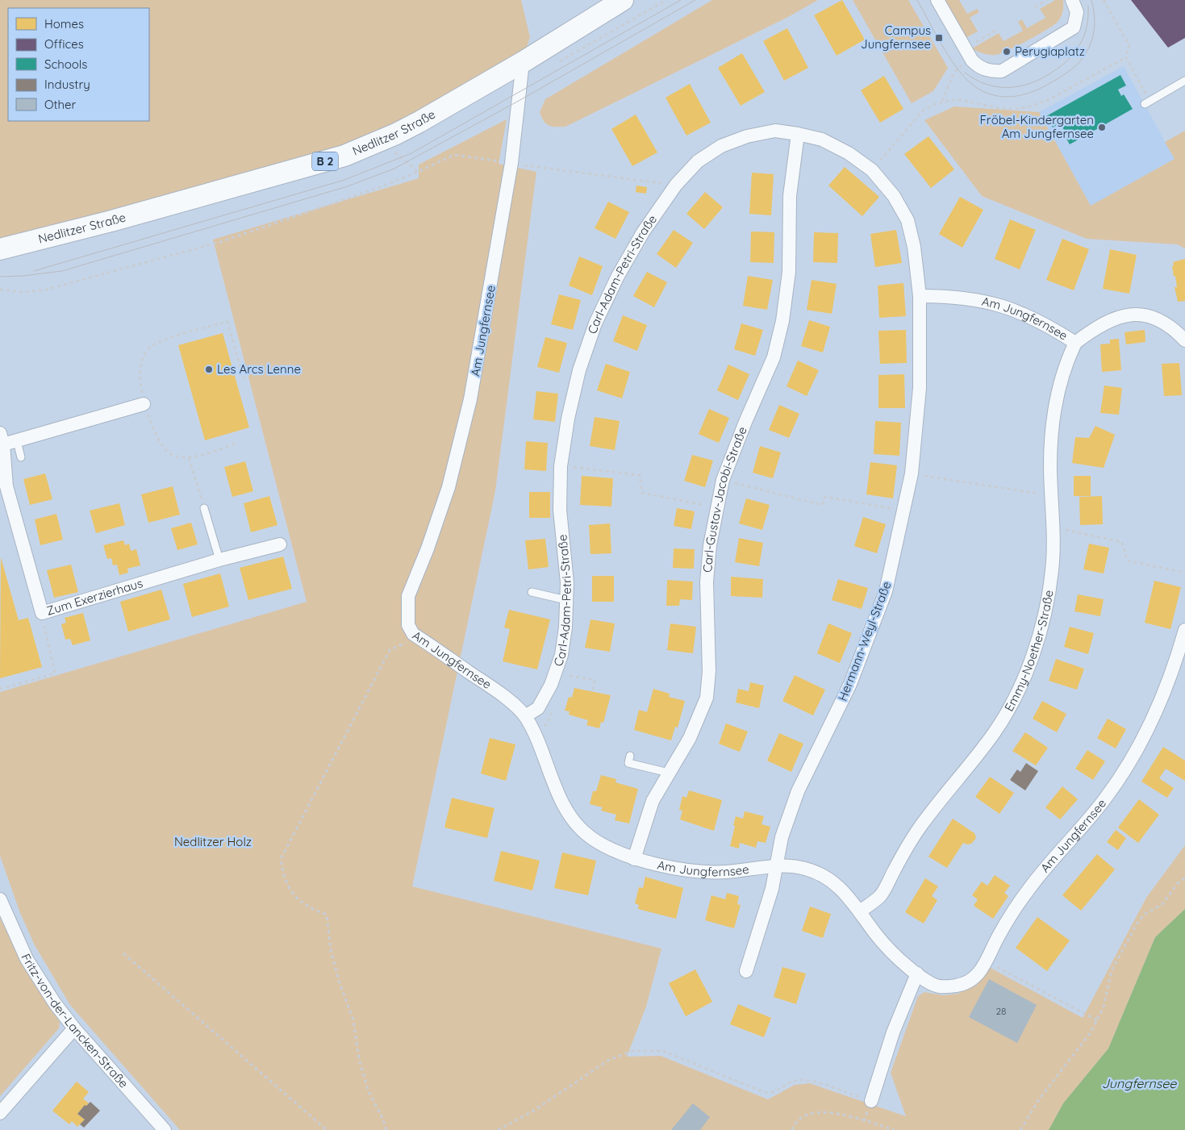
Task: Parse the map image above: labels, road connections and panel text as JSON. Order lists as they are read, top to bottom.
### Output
{
  "streets": {
    "main road": ["Nedlitzer Straße", "B 2"],
    "street": [
      "Carl-Adam-Petri-Straße",
      "Am Jungfernsee",
      "Carl-Gustav-Jacobi-Straße",
      "Zum Exerzierhaus",
      "Hermann-Weyl-Straße",
      "Emmy-Noether-Straße",
      "Fritz-von-der-Lancken-Straße"
    ]
  },
  "crossings": [
    ["Nedlitzer Straße", "Am Jungfernsee"],
    ["Carl-Adam-Petri-Straße", "Am Jungfernsee"],
    ["Carl-Adam-Petri-Straße", "Carl-Gustav-Jacobi-Straße"],
    ["Carl-Adam-Petri-Straße", "Hermann-Weyl-Straße"],
    ["Am Jungfernsee", "Carl-Gustav-Jacobi-Straße"],
    ["Am Jungfernsee", "Hermann-Weyl-Straße"],
    ["Am Jungfernsee", "Emmy-Noether-Straße"]
  ],
  "water": ["Jungfernsee"],
  "parks": ["Nedlitzer Holz"],
  "places": {
    "transit": ["Campus Jungfernsee"],
    "other": ["Perugiaplatz", "Fröbel-Kindergarten Am Jungfernsee", "Les Arcs Lenne"]
  },
  "house_numbers": ["28"],
  "legend": [
    "Homes",
    "Offices",
    "Schools",
    "Industry",
    "Other"
  ]
}
